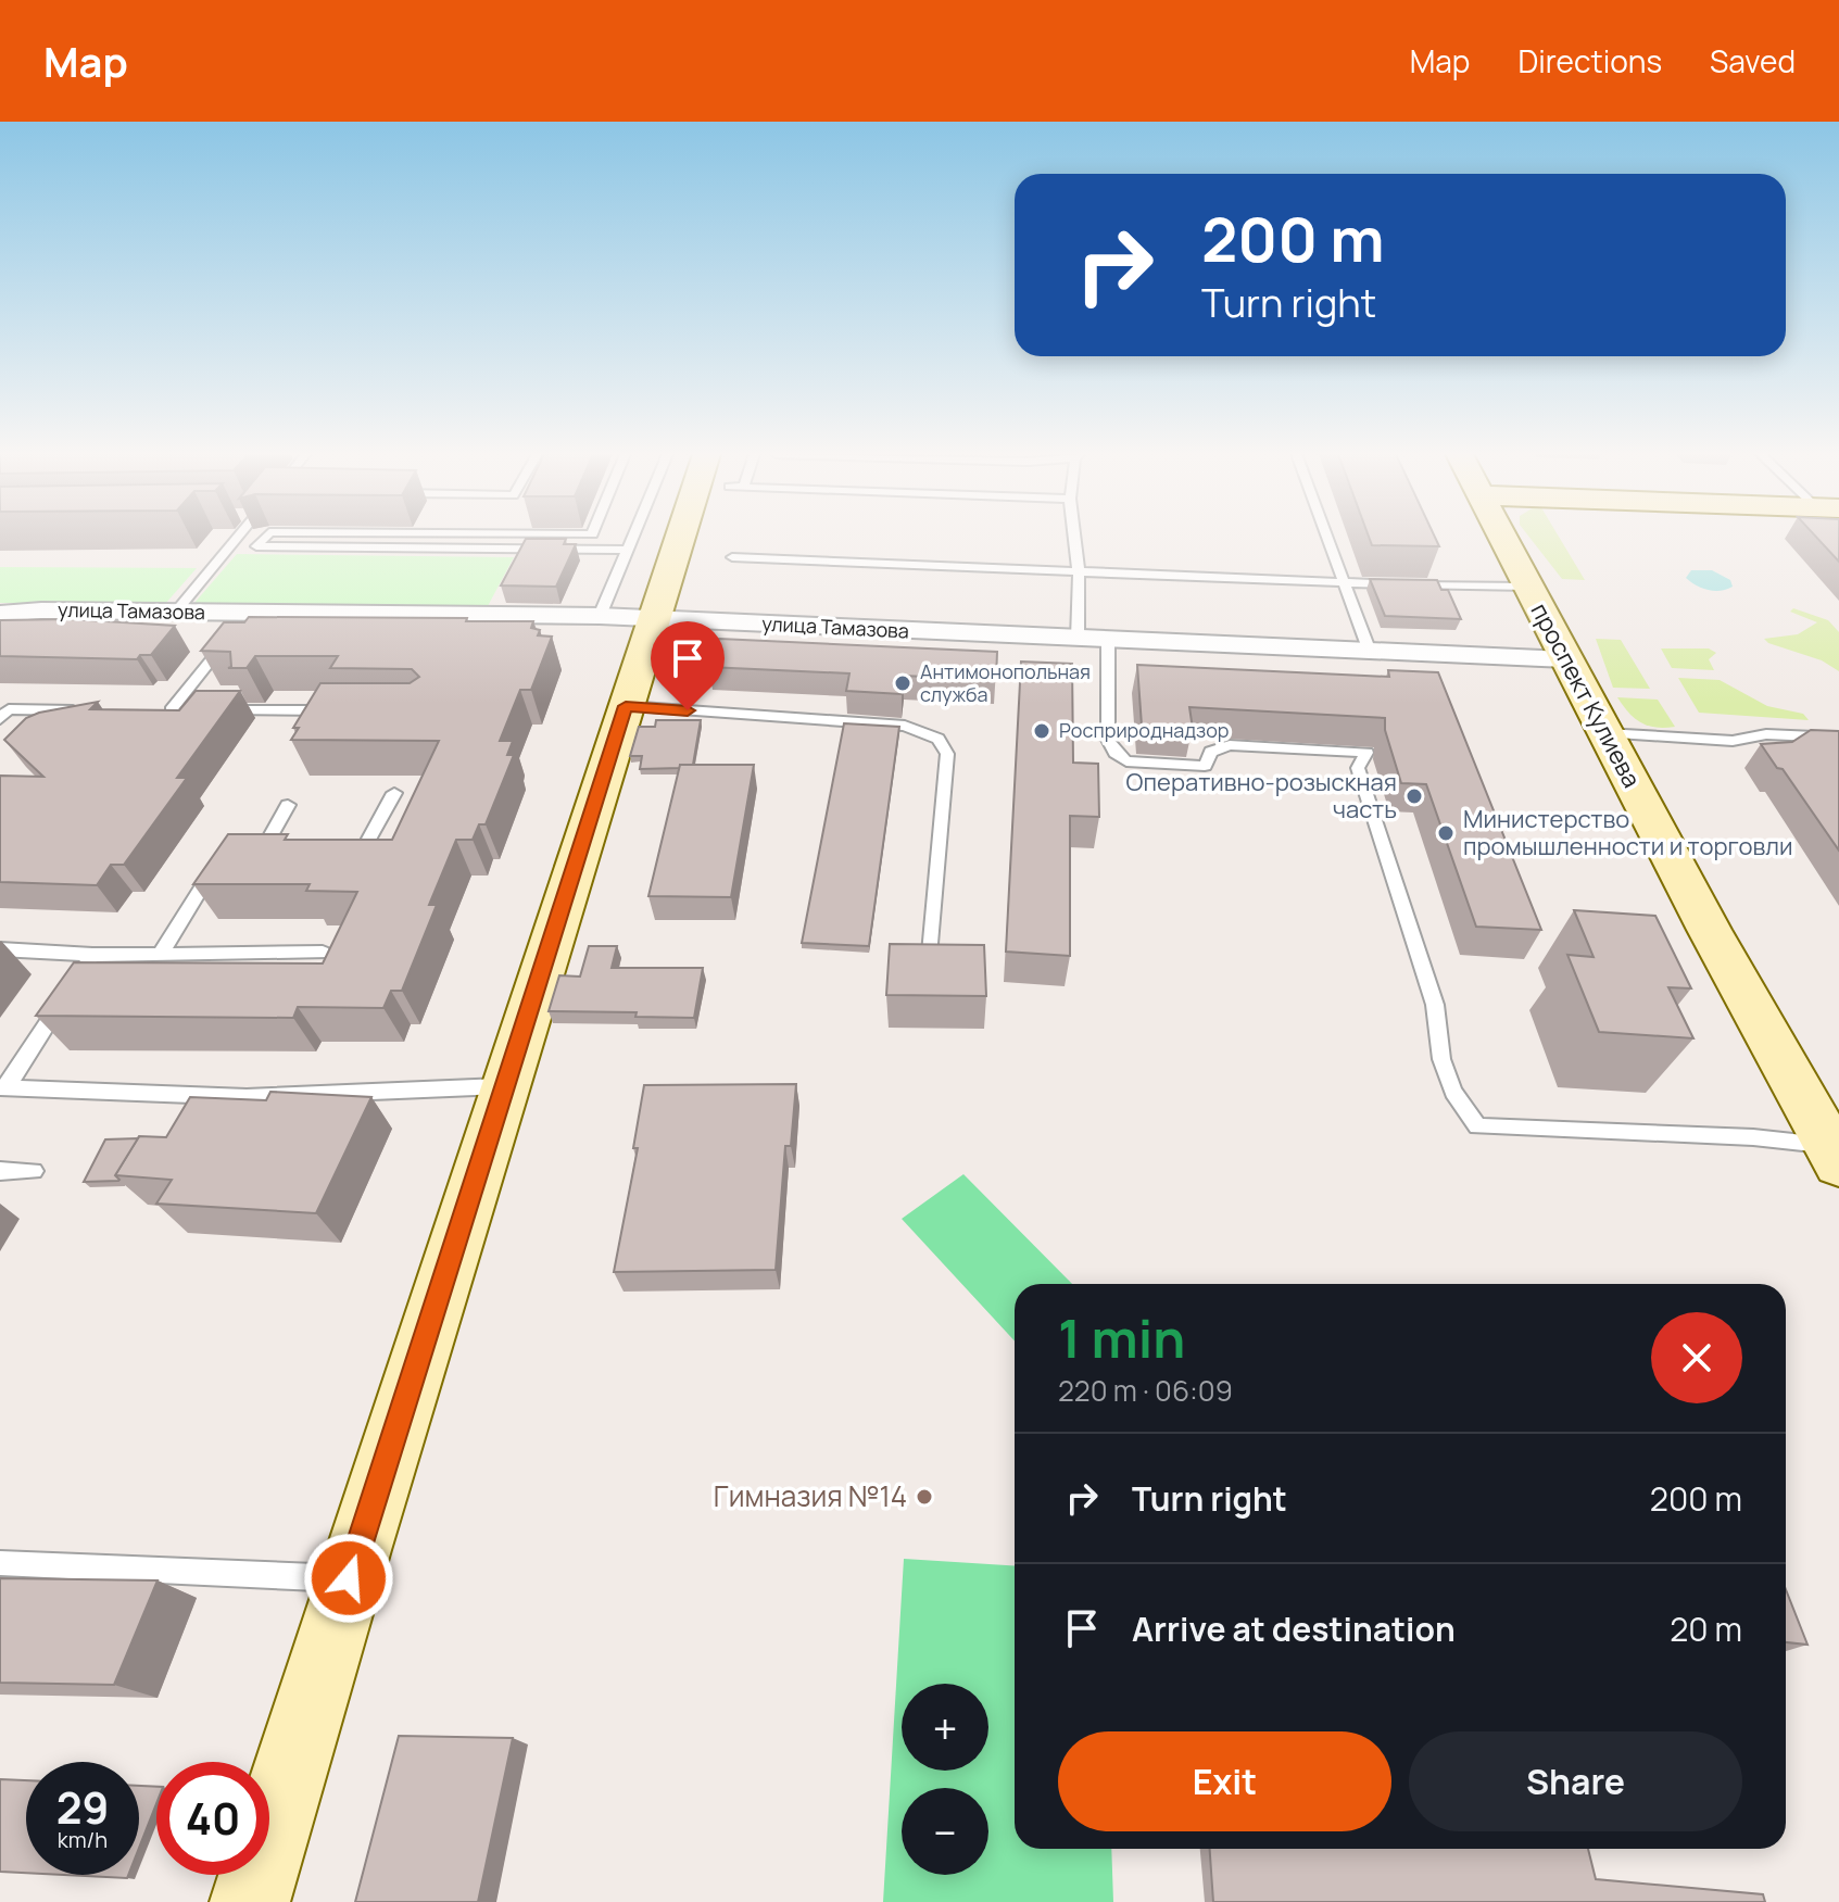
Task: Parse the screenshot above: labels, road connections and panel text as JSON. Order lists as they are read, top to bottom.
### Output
{
  "streets": {
    "street": ["улица Тамазова", "проспект Кулиева"]
  },
  "crossings": [
    ["улица Тамазова", "проспект Кулиева"]
  ],
  "places": [
    "Антимонопольная служба",
    "Росприроднадзор",
    "Оперативно-розыскная часть",
    "Министерство промышленности и торговли",
    "Гимназия №14"
  ],
  "page": {
    "header": "Map",
    "nav": ["Map", "Directions", "Saved"],
    "turn": ["200 m", "Turn right"],
    "heading": ["1 min", "220 m · 06:09"],
    "list": [
      {
        "name": "Turn right",
        "value": "200 m"
      },
      {
        "name": "Arrive at destination",
        "value": "20 m"
      }
    ],
    "map_buttons": ["+", "−"],
    "buttons": ["Exit", "Share"],
    "speed": "29 km/h",
    "limit": "40"
  }
}
